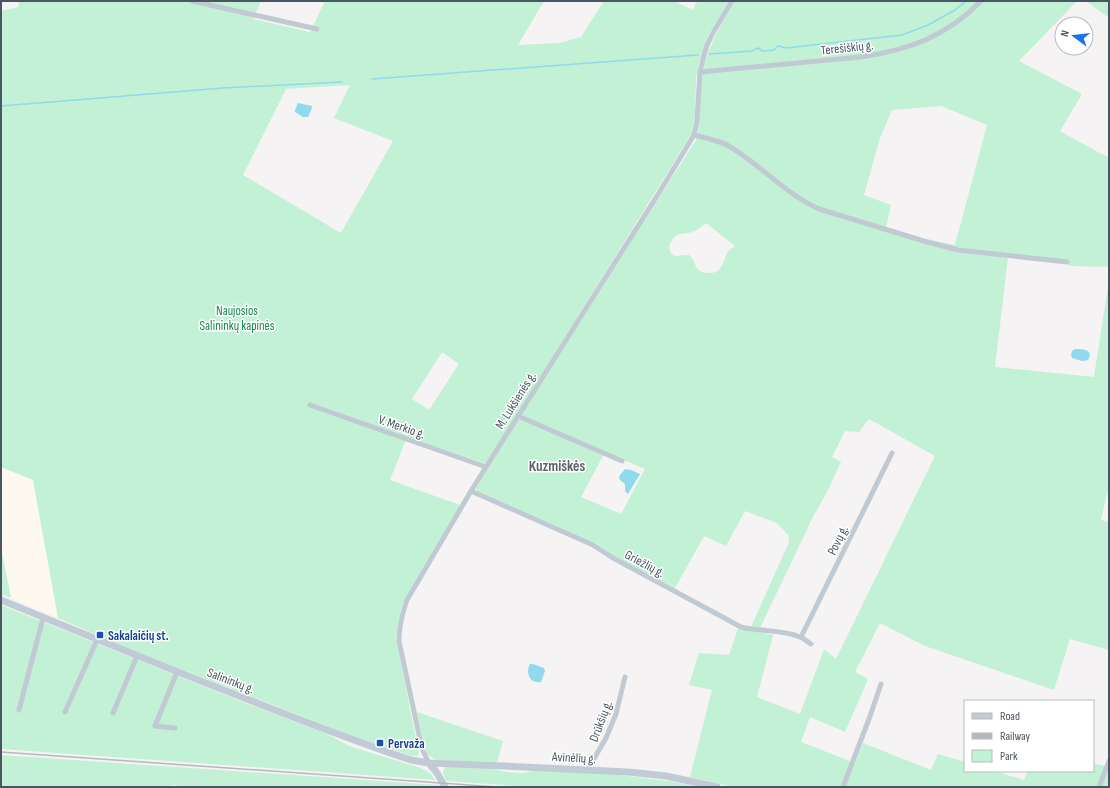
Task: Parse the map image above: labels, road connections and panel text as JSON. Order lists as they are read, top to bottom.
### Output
{
  "streets": {
    "main road": ["Salininkų g.", "Avinėlių g."],
    "street": [
      "Terešiškių g.",
      "M. Lukšienės g.",
      "V. Merkio g.",
      "Povų g.",
      "Griežlių g.",
      "Drūkšių g."
    ]
  },
  "crossings": [
    ["Terešiškių g.", "M. Lukšienės g."],
    ["M. Lukšienės g.", "V. Merkio g."],
    ["M. Lukšienės g.", "Griežlių g."],
    ["M. Lukšienės g.", "Salininkų g."],
    ["M. Lukšienės g.", "Avinėlių g."],
    ["Povų g.", "Griežlių g."],
    ["Salininkų g.", "Avinėlių g."],
    ["Drūkšių g.", "Avinėlių g."]
  ],
  "districts": ["Kuzmiškės"],
  "parks": ["Naujosios Salininkų kapinės"],
  "places": {
    "transit": ["Sakalaičių st.", "Pervaža"]
  },
  "legend": ["Road", "Railway", "Park"],
  "north": "left"
}
